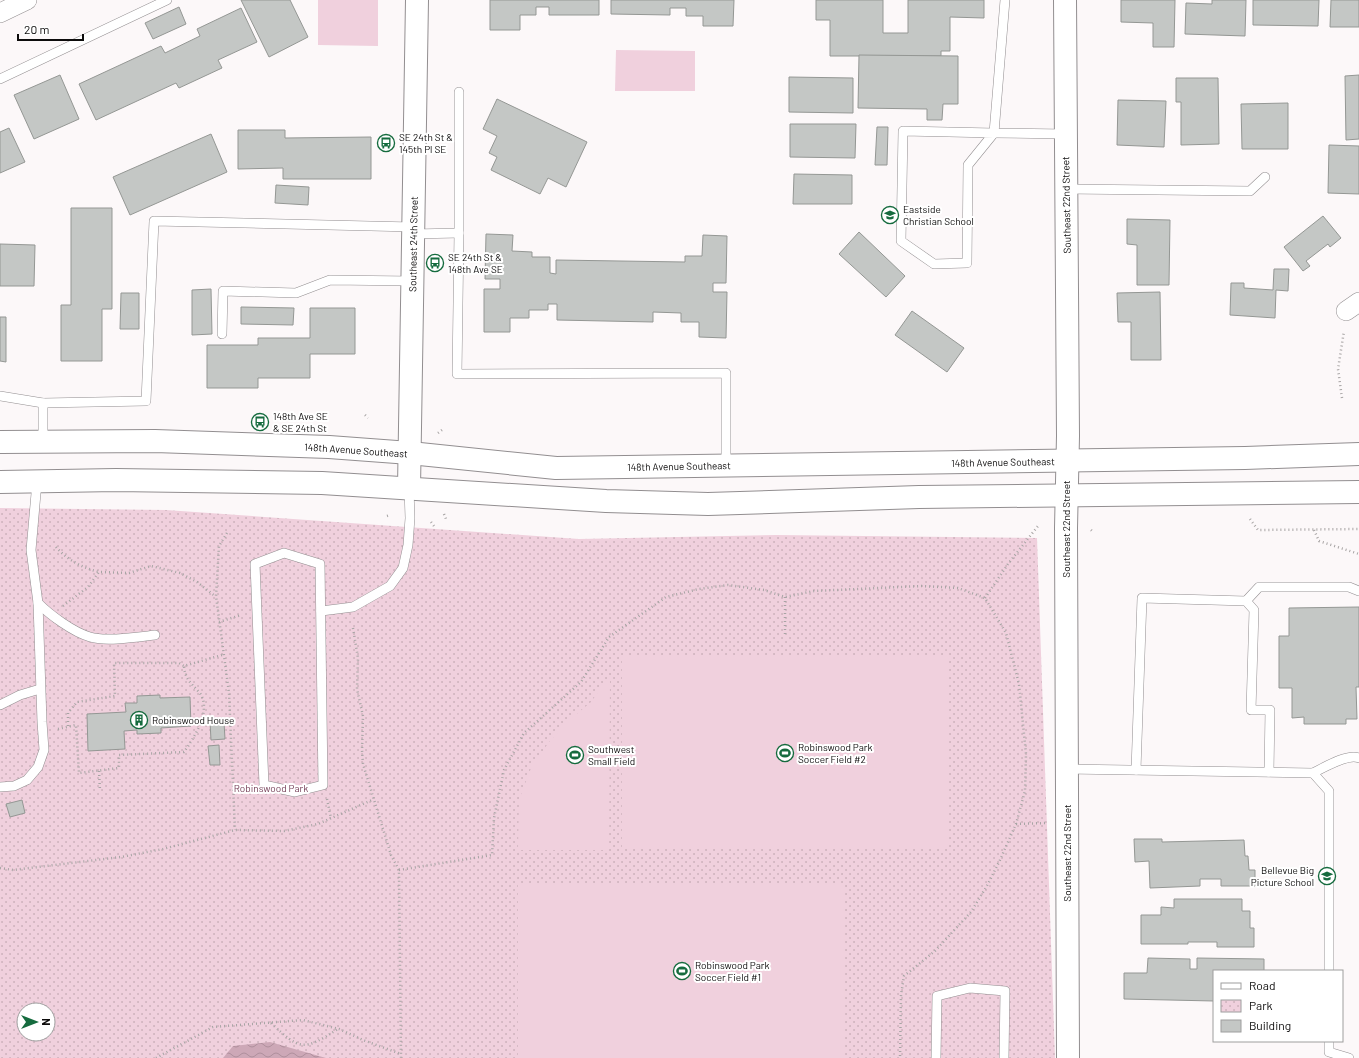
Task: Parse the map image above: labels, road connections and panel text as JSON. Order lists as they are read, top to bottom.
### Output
{
  "streets": {
    "main road": ["Southeast 22nd Street", "Southeast 24th Street", "148th Avenue Southeast"]
  },
  "crossings": [
    ["Southeast 22nd Street", "148th Avenue Southeast"],
    ["Southeast 24th Street", "148th Avenue Southeast"]
  ],
  "parks": ["Robinswood Park"],
  "places": {
    "bus stop": ["SE 24th St & 145th Pl SE", "SE 24th St & 148th Ave SE", "148th Ave SE & SE 24th St"],
    "school or university": ["Eastside Christian School", "Bellevue Big Picture School"],
    "building": ["Robinswood House"],
    "sports": ["Robinswood Park Soccer Field #2", "Southwest Small Field", "Robinswood Park Soccer Field #1"]
  },
  "legend": ["Road", "Park", "Building"],
  "scale_bar": "20 m",
  "north": "right"
}
